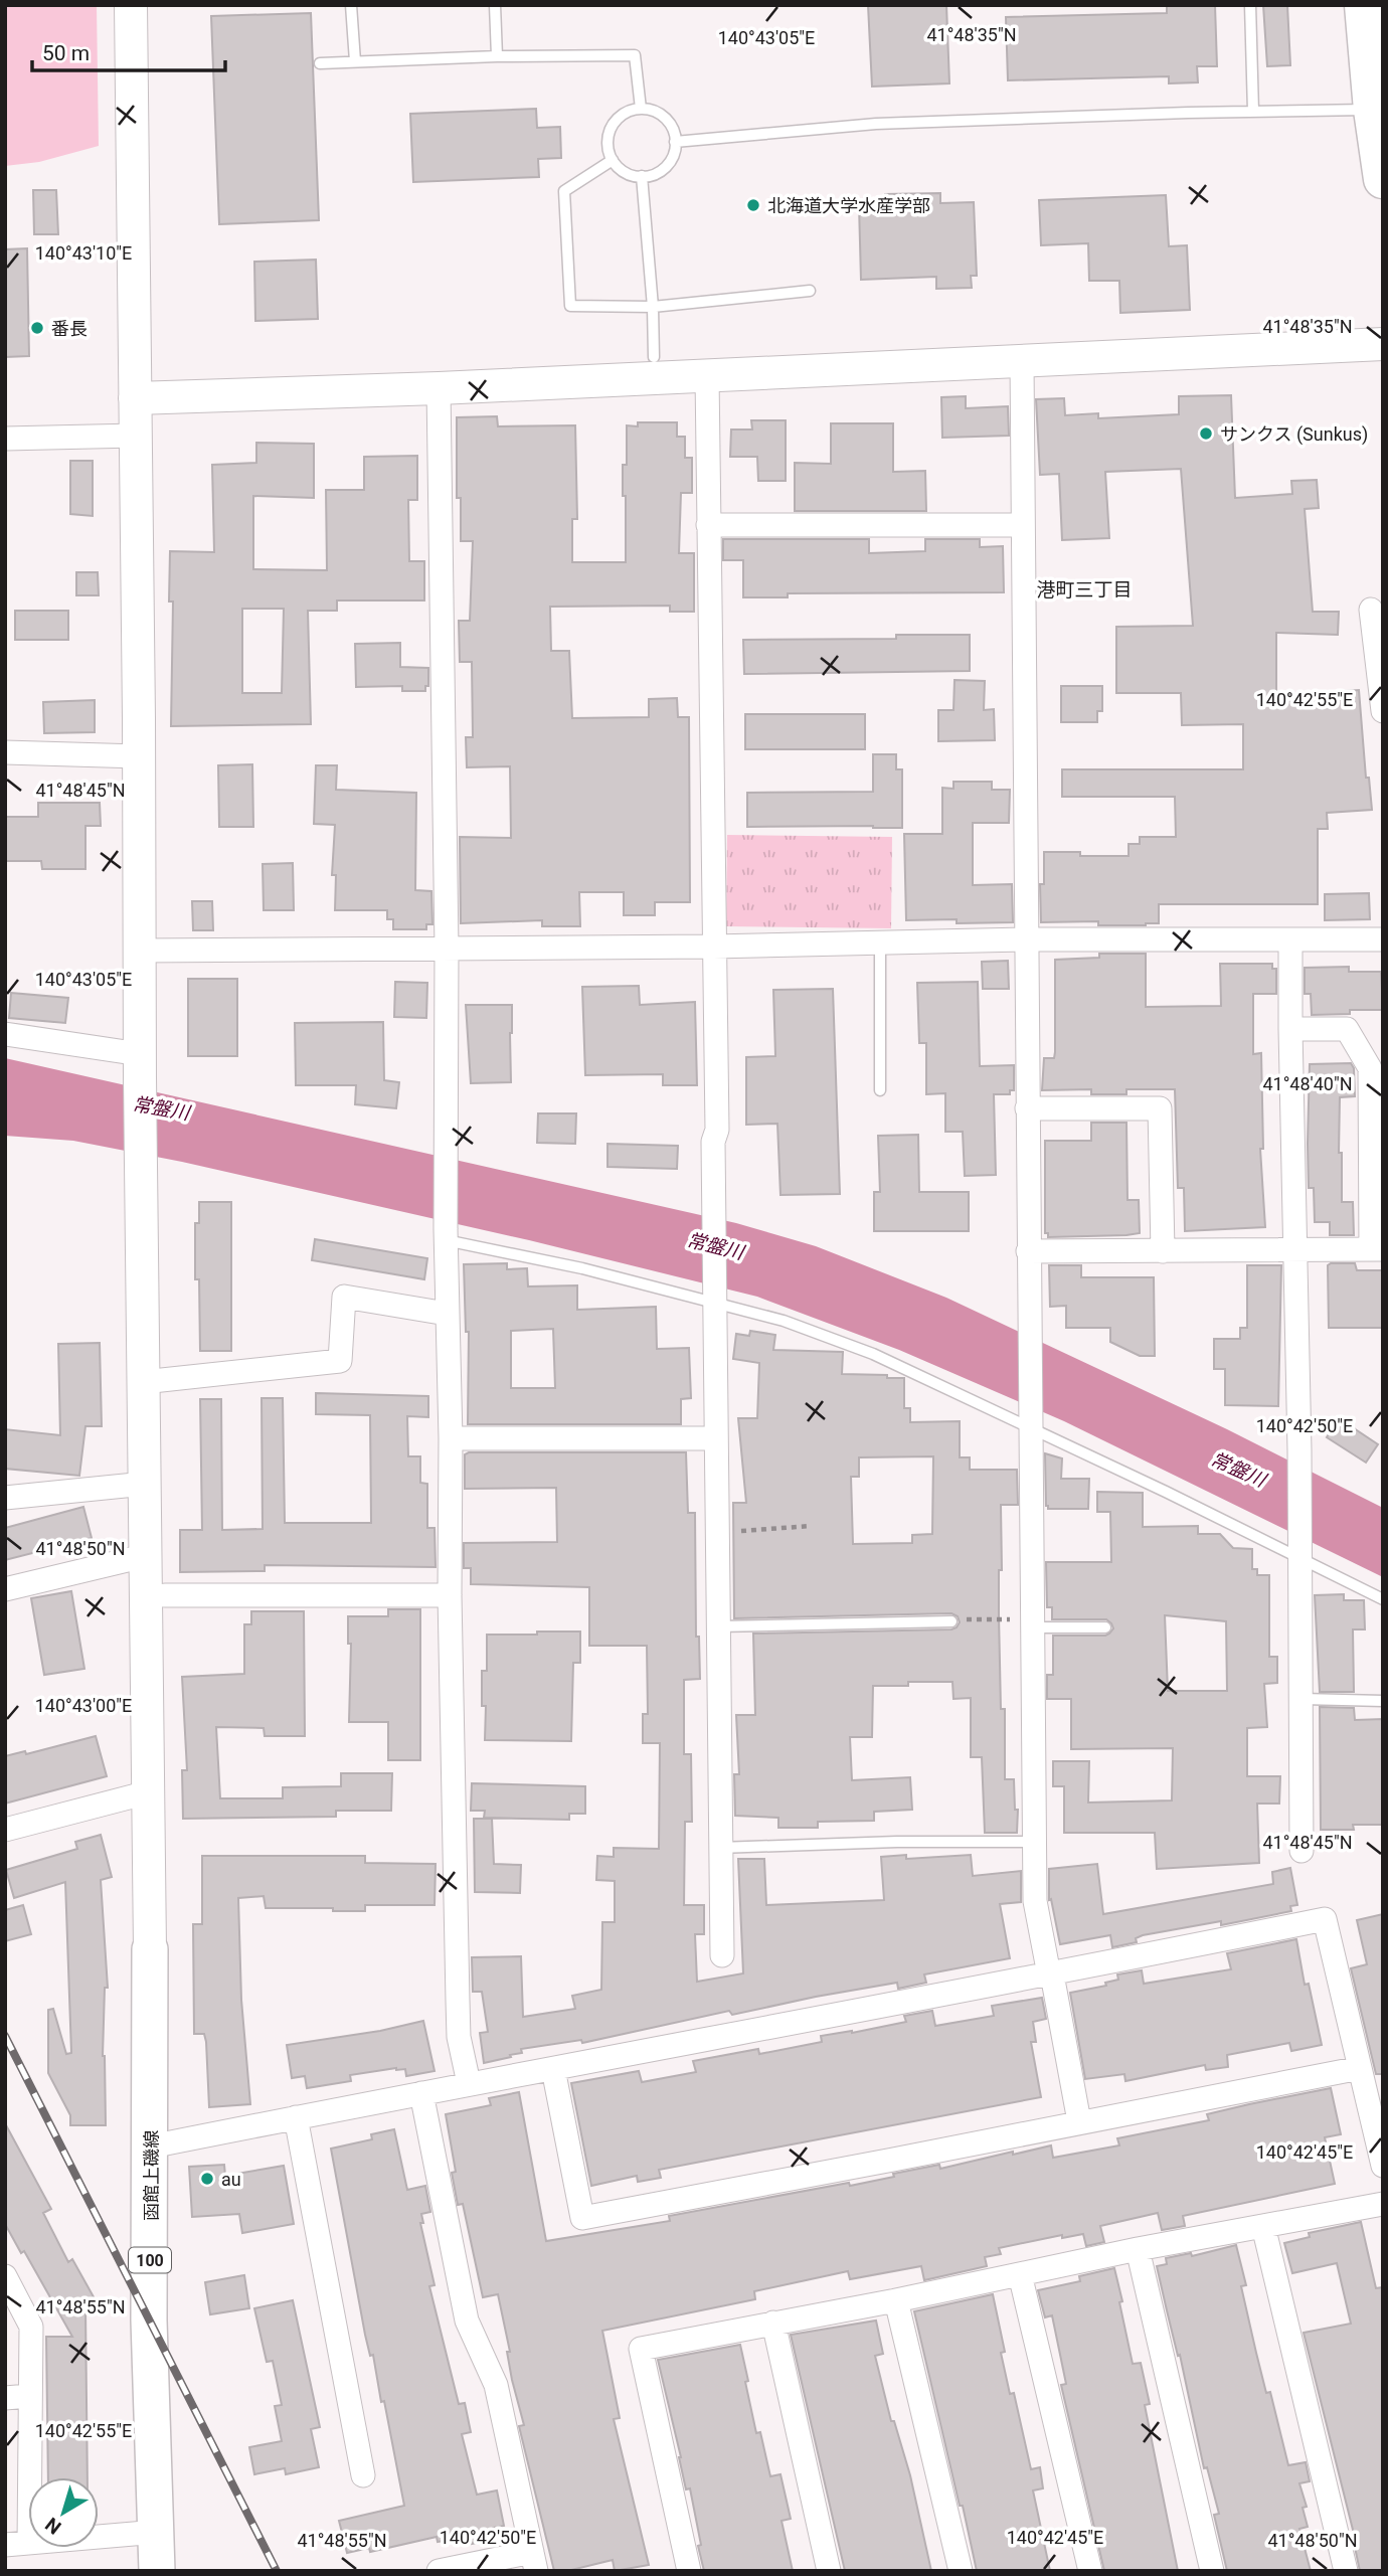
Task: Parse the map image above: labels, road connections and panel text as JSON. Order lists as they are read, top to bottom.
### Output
{
  "streets": {
    "main road": ["函館上磯線", "100"]
  },
  "districts": ["港町三丁目"],
  "water": ["常盤川"],
  "places": [
    "北海道大学水産学部",
    "番長",
    "サンクス (Sunkus)",
    "au"
  ],
  "scale_bar": "50 m",
  "north": "bottom left",
  "coordinates": [
    "41°48'35\"N",
    "140°43'05\"E",
    "140°43'10\"E",
    "140°42'55\"E",
    "41°48'45\"N",
    "41°48'40\"N",
    "140°42'50\"E",
    "41°48'50\"N",
    "140°43'00\"E",
    "140°42'45\"E",
    "41°48'55\"N"
  ]
}
